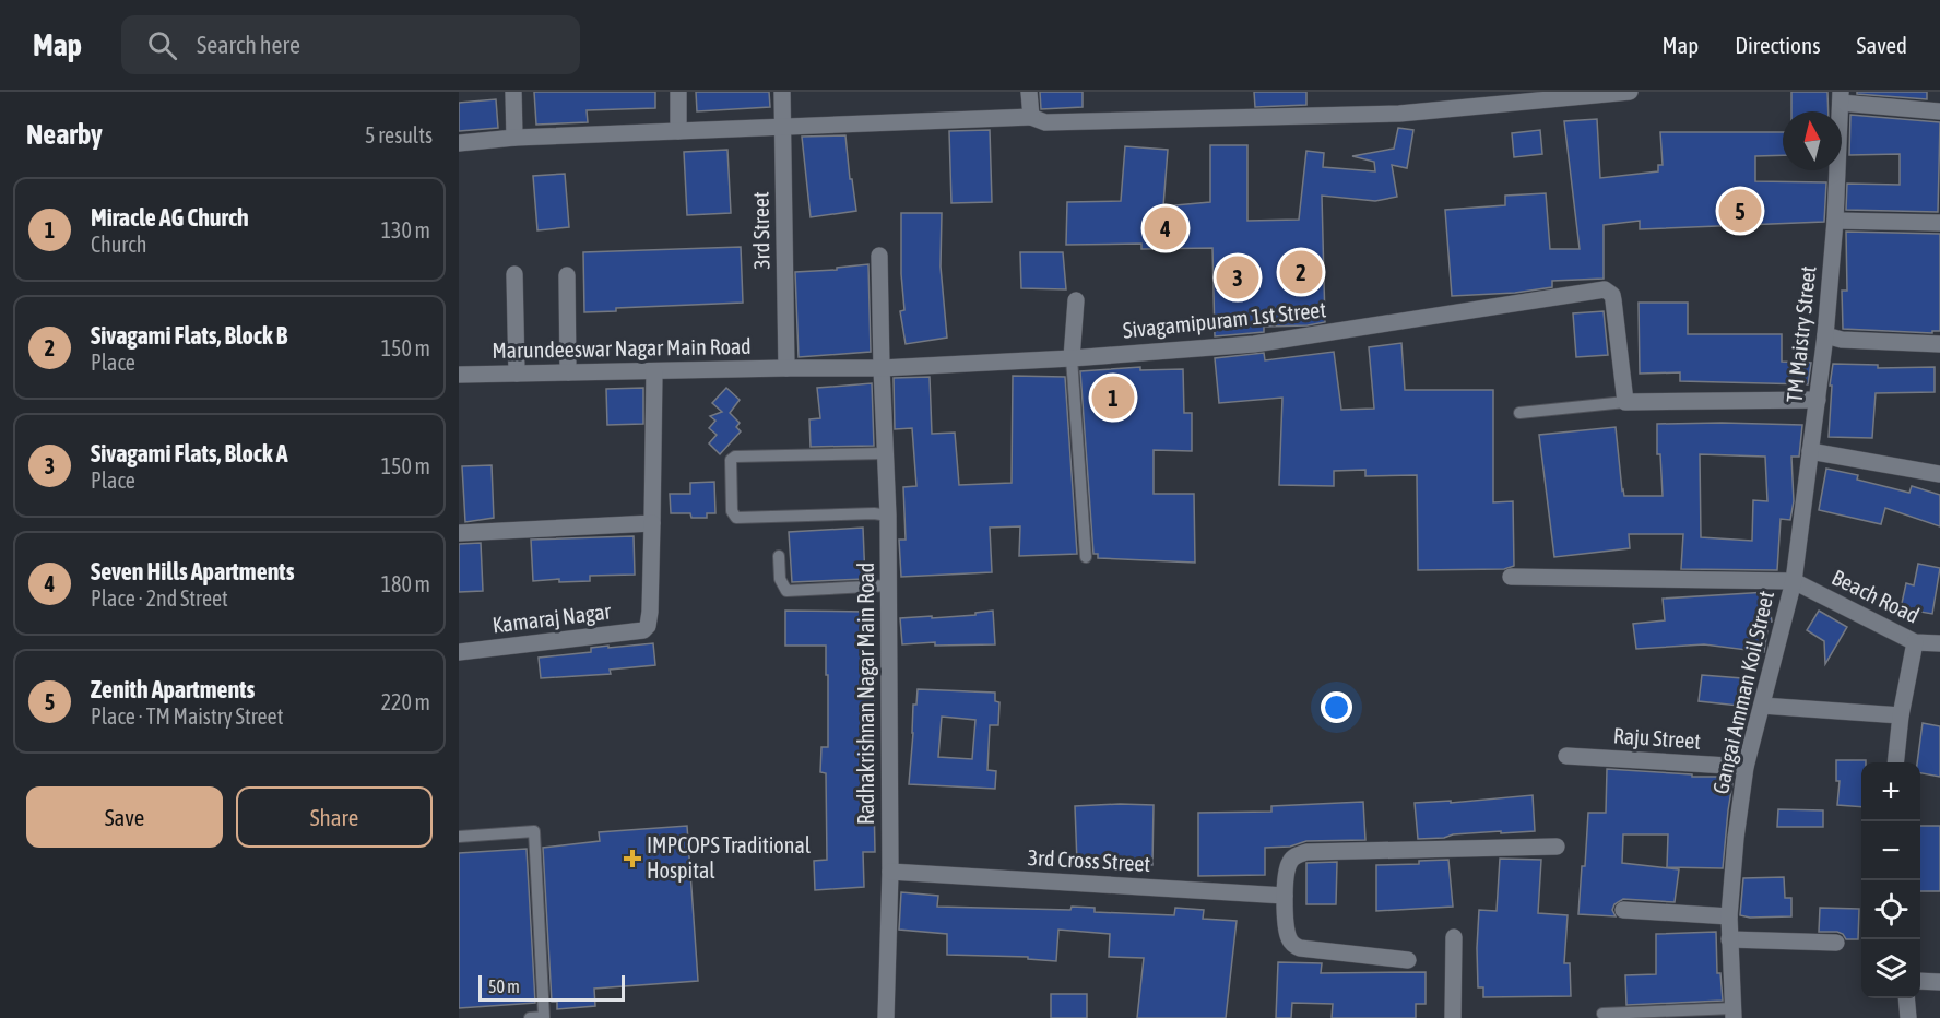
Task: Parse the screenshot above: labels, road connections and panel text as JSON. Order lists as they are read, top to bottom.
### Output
{
  "streets": {
    "street": [
      "3rd Street",
      "Sivagamipuram 1st Street",
      "TM Maistry Street",
      "Marundeeswar Nagar Main Road",
      "Beach Road",
      "Kamaraj Nagar",
      "Gangai Amman Koil Street",
      "Radhakrishnan Nagar Main Road",
      "Raju Street",
      "3rd Cross Street"
    ]
  },
  "crossings": [
    ["3rd Street", "Marundeeswar Nagar Main Road"],
    ["Sivagamipuram 1st Street", "Marundeeswar Nagar Main Road"],
    ["Sivagamipuram 1st Street", "Radhakrishnan Nagar Main Road"],
    ["TM Maistry Street", "Beach Road"],
    ["TM Maistry Street", "Gangai Amman Koil Street"],
    ["Marundeeswar Nagar Main Road", "Radhakrishnan Nagar Main Road"],
    ["Beach Road", "Gangai Amman Koil Street"],
    ["Gangai Amman Koil Street", "Raju Street"],
    ["Radhakrishnan Nagar Main Road", "3rd Cross Street"]
  ],
  "places": {
    "health": ["IMPCOPS Traditional Hospital"]
  },
  "scale_bar": "50 m",
  "north": "top",
  "page": {
    "header": "Map",
    "search": "Search here",
    "nav": ["Map", "Directions", "Saved"],
    "heading": ["Nearby", "5 results"],
    "list": [
      {
        "mark": "1",
        "name": "Miracle AG Church",
        "note": "Church",
        "value": "130 m"
      },
      {
        "mark": "2",
        "name": "Sivagami Flats, Block B",
        "note": "Place",
        "value": "150 m"
      },
      {
        "mark": "3",
        "name": "Sivagami Flats, Block A",
        "note": "Place",
        "value": "150 m"
      },
      {
        "mark": "4",
        "name": "Seven Hills Apartments",
        "note": "Place · 2nd Street",
        "value": "180 m"
      },
      {
        "mark": "5",
        "name": "Zenith Apartments",
        "note": "Place · TM Maistry Street",
        "value": "220 m"
      }
    ],
    "pins": [
      "5",
      "4",
      "2",
      "3",
      "1"
    ],
    "map_buttons": ["+", "−"],
    "buttons": ["Save", "Share"],
    "scale": "50 m"
  }
}
